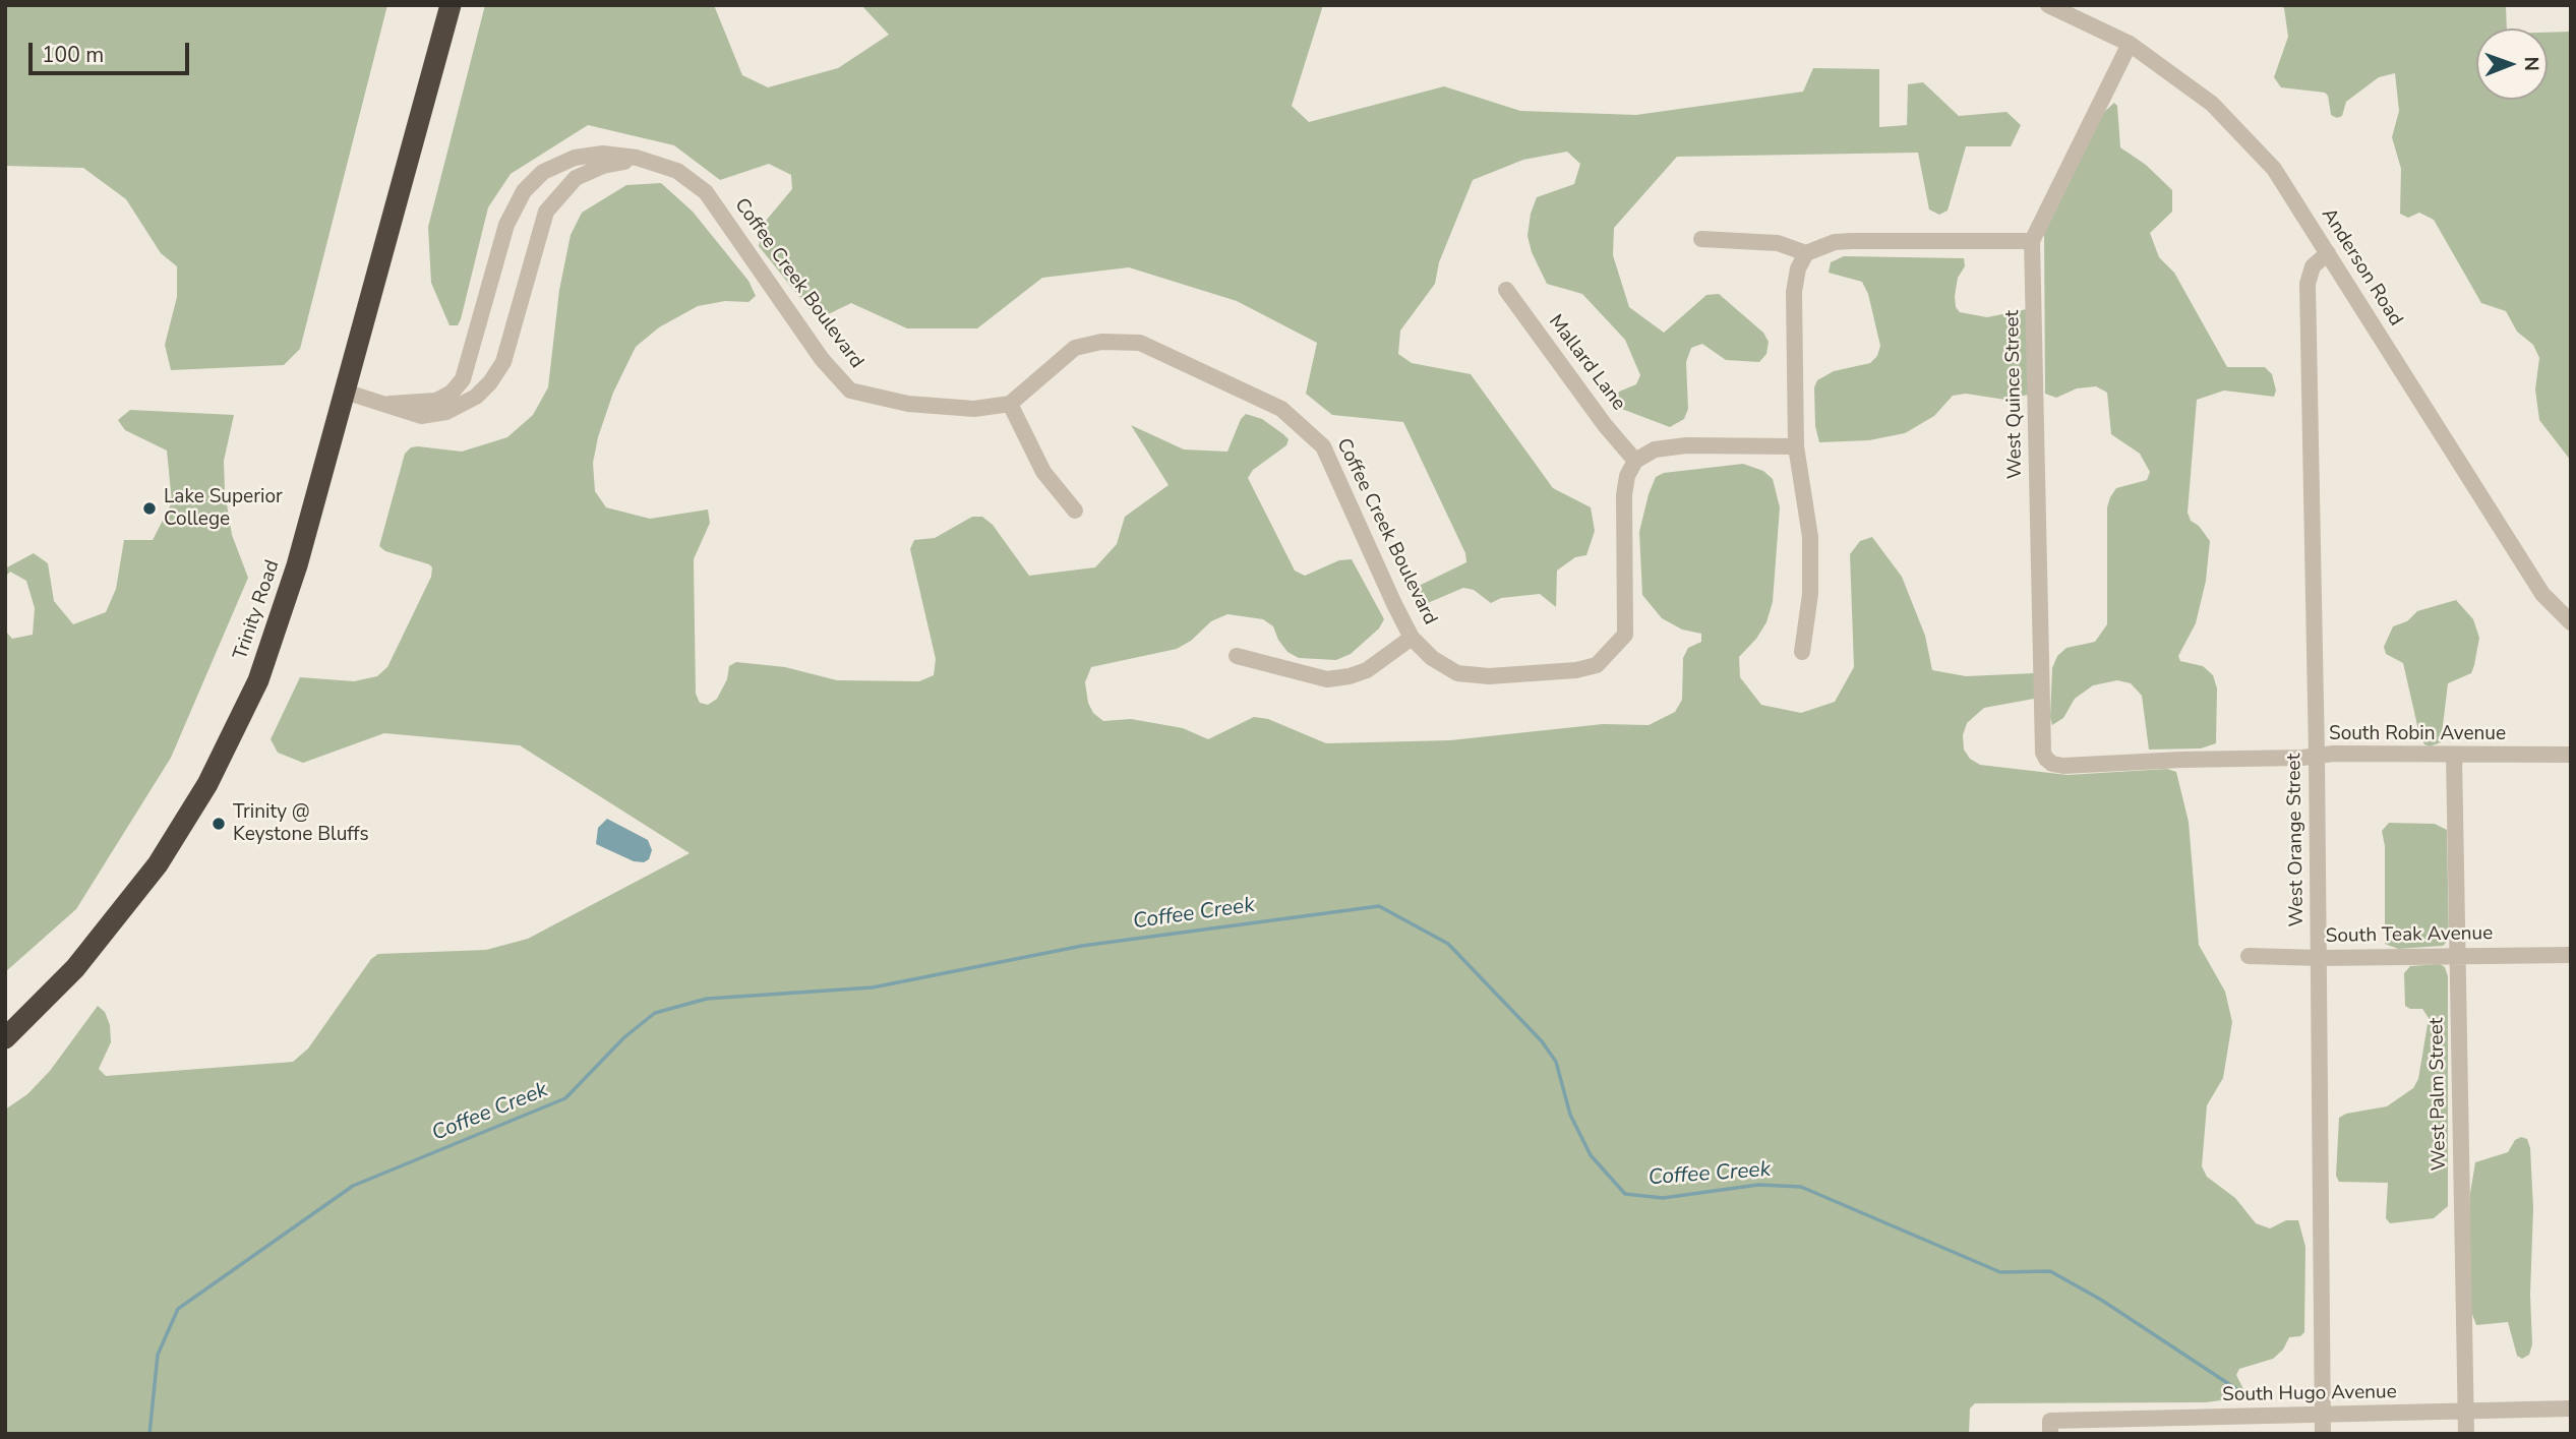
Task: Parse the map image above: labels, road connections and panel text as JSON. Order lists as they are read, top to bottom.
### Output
{
  "streets": {
    "highway": ["Trinity Road"],
    "street": [
      "Anderson Road",
      "Coffee Creek Boulevard",
      "Mallard Lane",
      "West Quince Street",
      "South Robin Avenue",
      "West Orange Street",
      "South Teak Avenue",
      "West Palm Street",
      "South Hugo Avenue"
    ]
  },
  "crossings": [
    ["Anderson Road", "West Quince Street"],
    ["Anderson Road", "West Orange Street"],
    ["Coffee Creek Boulevard", "Mallard Lane"],
    ["Coffee Creek Boulevard", "Trinity Road"],
    ["West Quince Street", "South Robin Avenue"],
    ["South Robin Avenue", "West Orange Street"],
    ["South Robin Avenue", "West Palm Street"],
    ["West Orange Street", "South Teak Avenue"],
    ["West Orange Street", "South Hugo Avenue"],
    ["South Teak Avenue", "West Palm Street"],
    ["West Palm Street", "South Hugo Avenue"]
  ],
  "water": ["Coffee Creek"],
  "places": ["Lake Superior College", "Trinity @ Keystone Bluffs"],
  "scale_bar": "100 m",
  "north": "right"
}
